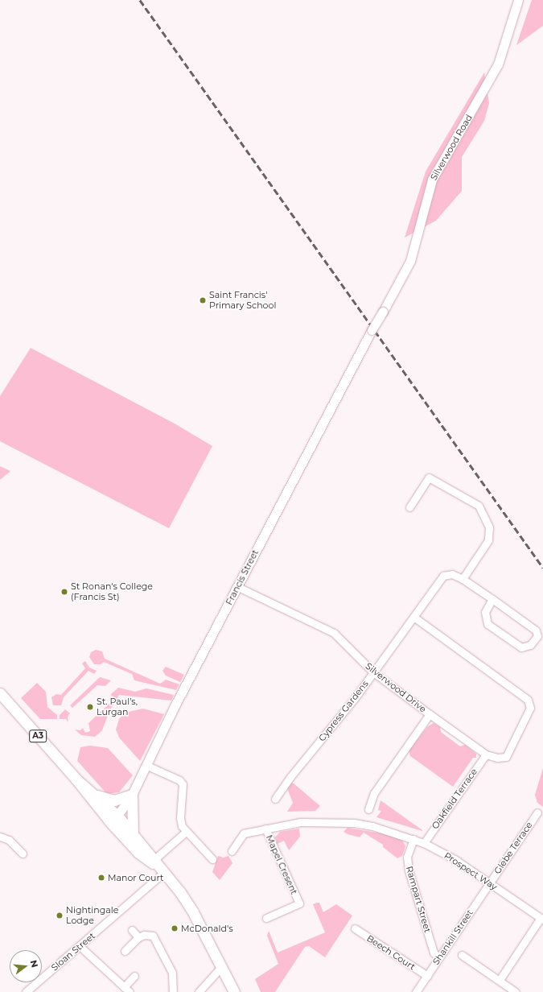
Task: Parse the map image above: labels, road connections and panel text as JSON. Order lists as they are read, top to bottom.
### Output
{
  "streets": {
    "highway": ["A3"],
    "main road": ["Silverwood Road", "Francis Street"],
    "street": [
      "Silverwood Drive",
      "Cypress Gardens",
      "Oakfield Terrace",
      "Glebe Terrace",
      "Mapel Cresent",
      "Prospect Way",
      "Rampart Street",
      "Shankill Street",
      "Sloan Street",
      "Beech Court"
    ]
  },
  "crossings": [
    ["Silverwood Road", "Francis Street"],
    ["Francis Street", "Silverwood Drive"],
    ["Francis Street", "A3"],
    ["Silverwood Drive", "Cypress Gardens"],
    ["Silverwood Drive", "Oakfield Terrace"],
    ["A3", "Sloan Street"],
    ["Oakfield Terrace", "Prospect Way"],
    ["Glebe Terrace", "Prospect Way"],
    ["Glebe Terrace", "Shankill Street"],
    ["Mapel Cresent", "Prospect Way"],
    ["Prospect Way", "Rampart Street"],
    ["Prospect Way", "Shankill Street"],
    ["Rampart Street", "Shankill Street"],
    ["Shankill Street", "Beech Court"]
  ],
  "places": [
    "Saint Francis' Primary School",
    "St Ronan's College (Francis St)",
    "St. Paul’s, Lurgan",
    "Manor Court",
    "Nightingale Lodge",
    "McDonald's"
  ],
  "north": "right"
}
